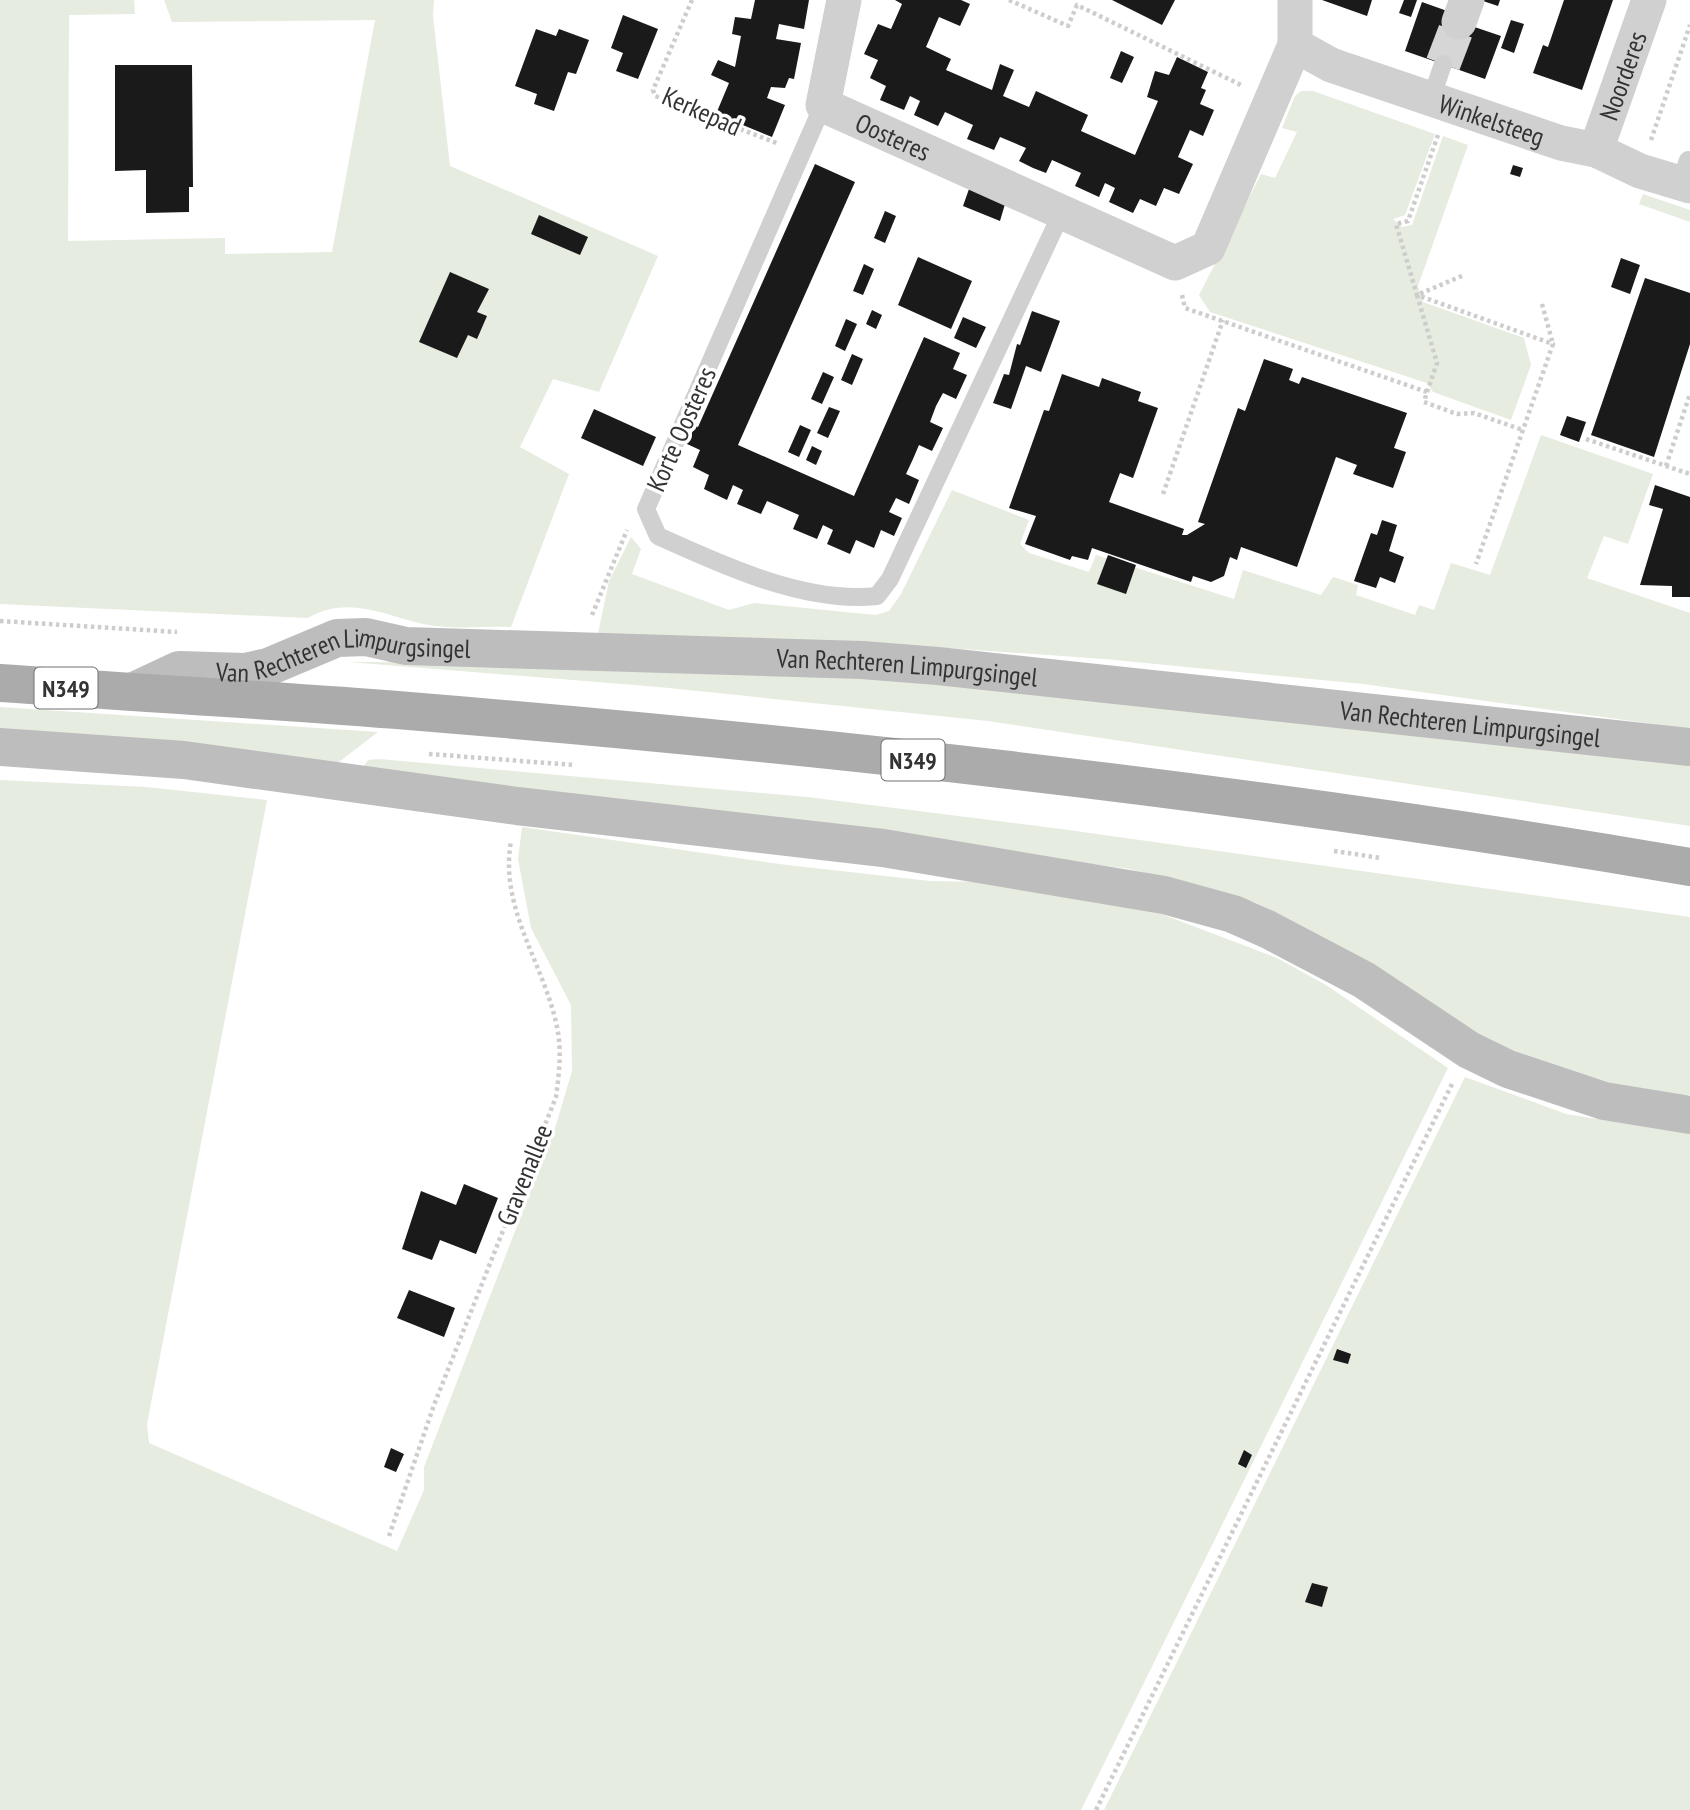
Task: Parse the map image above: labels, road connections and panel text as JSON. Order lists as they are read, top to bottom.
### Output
{
  "streets": {
    "main road": ["Van Rechteren Limpurgsingel", "N349"],
    "street": ["Noorderes", "Winkelsteeg", "Oosteres"],
    "lane": ["Korte Oosteres"],
    "path": ["Kerkepad", "Gravenallee"]
  },
  "crossings": [
    ["Noorderes", "Winkelsteeg"],
    ["Kerkepad", "Korte Oosteres"],
    ["Oosteres", "Korte Oosteres"]
  ]
}
